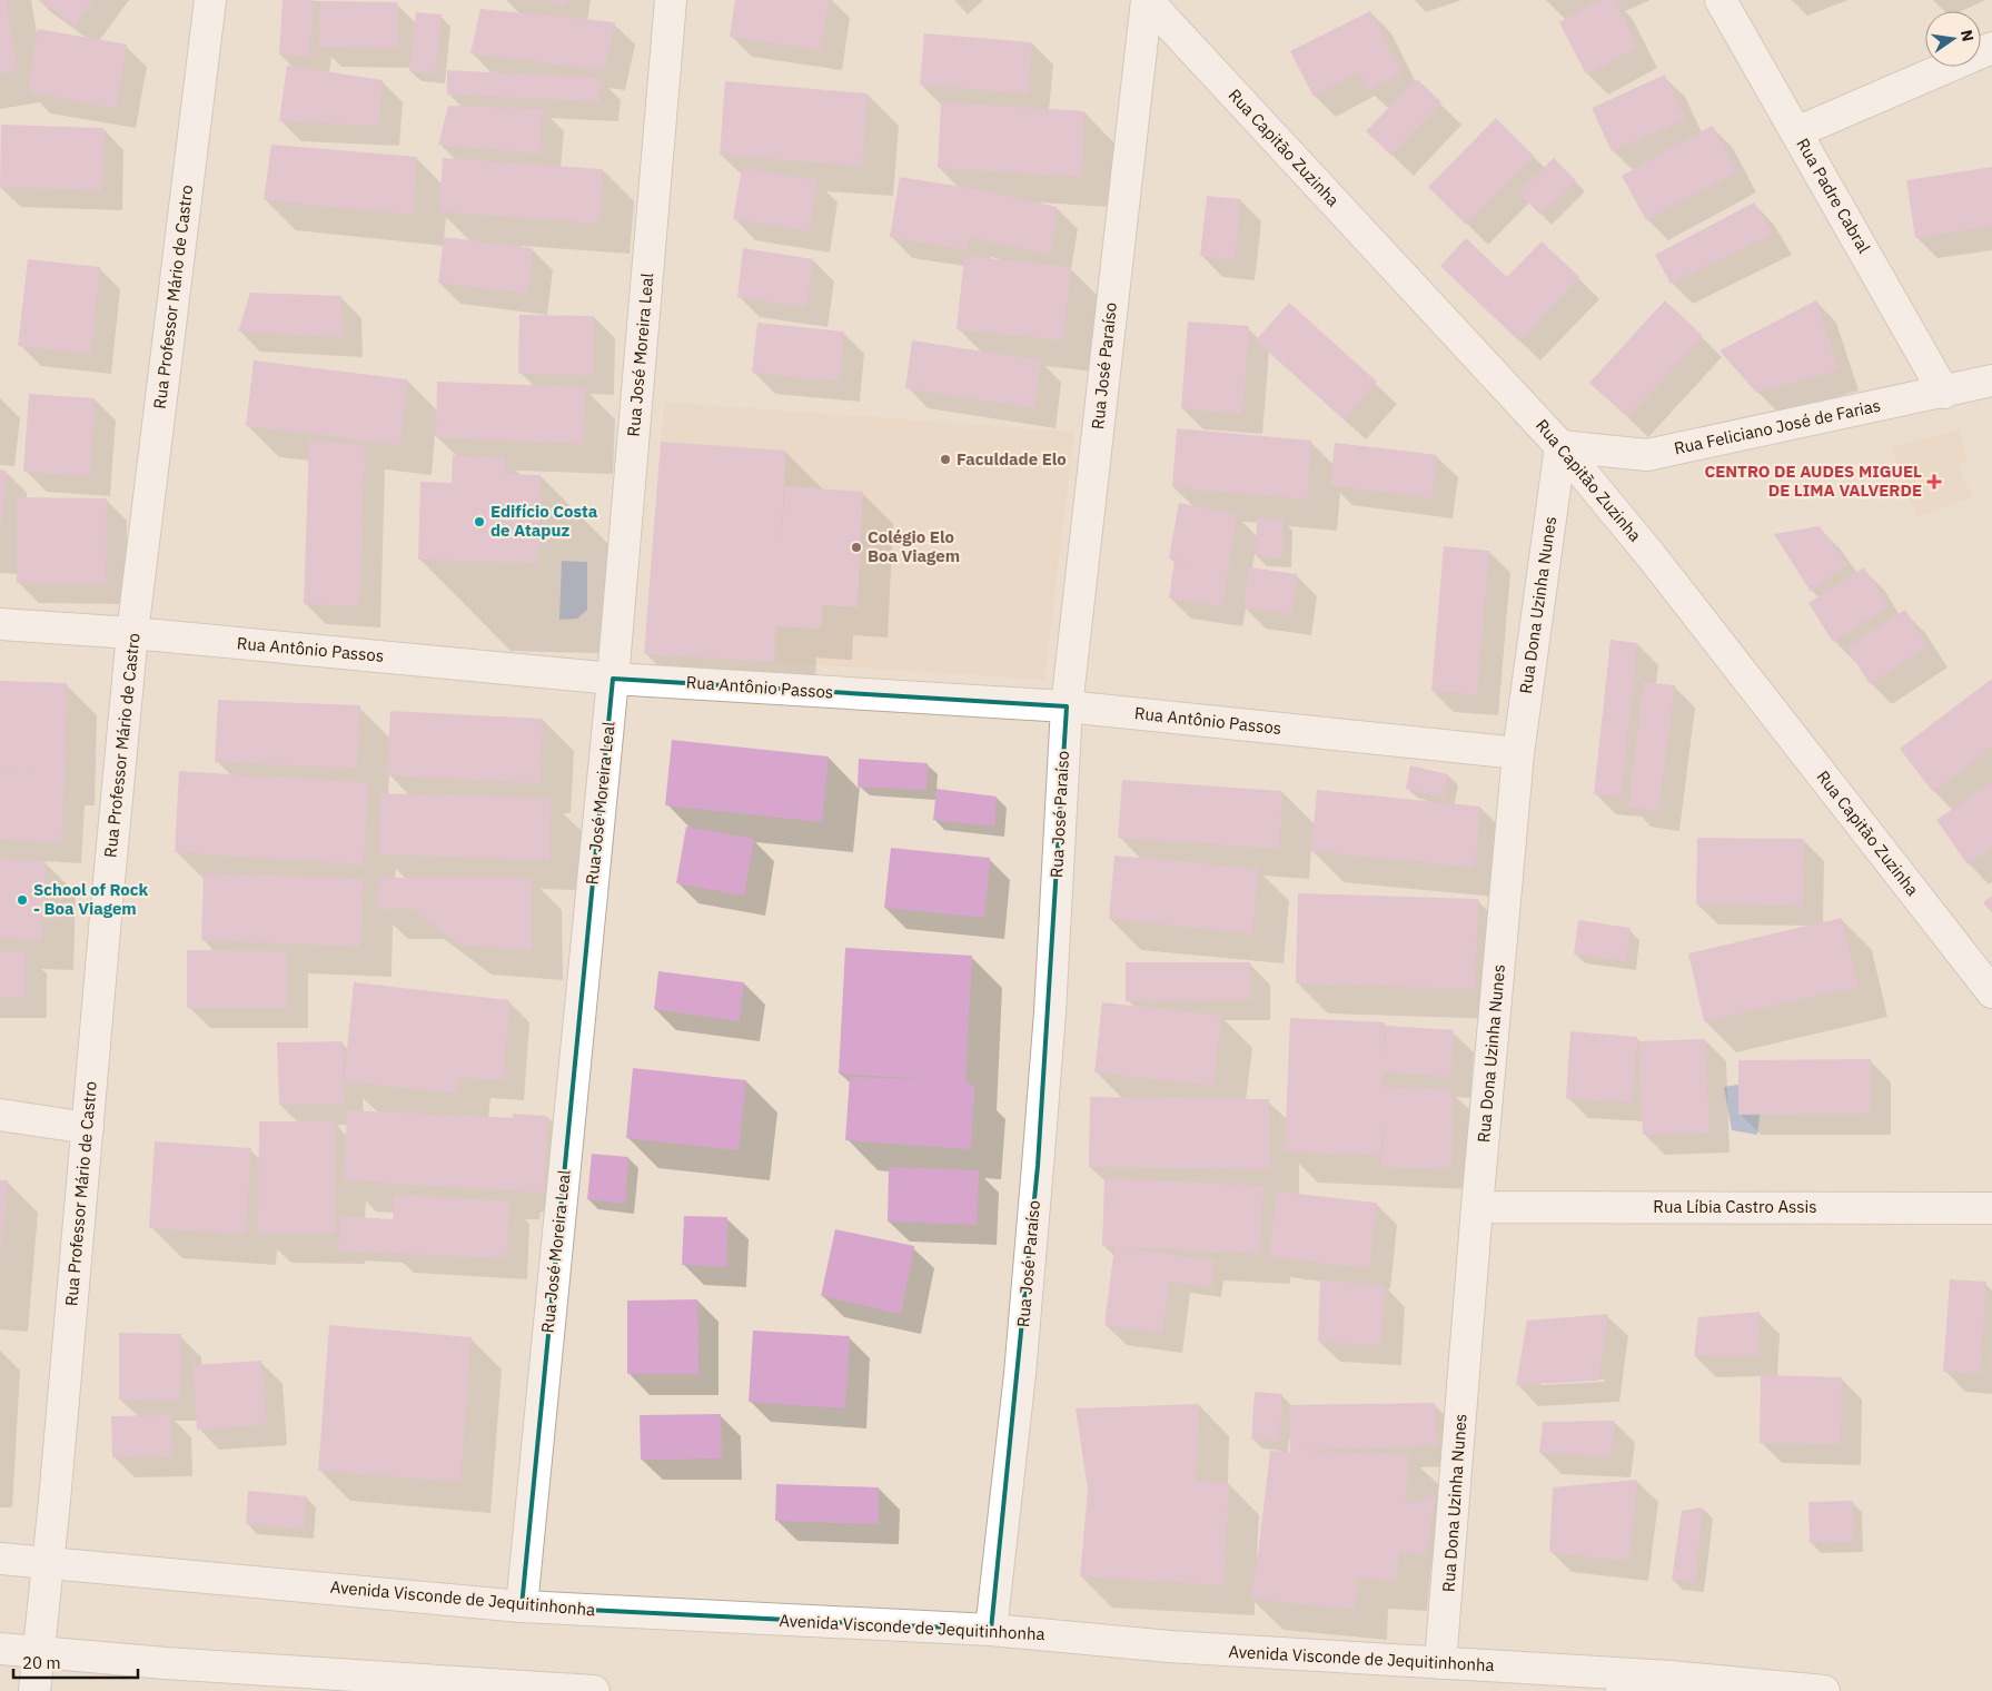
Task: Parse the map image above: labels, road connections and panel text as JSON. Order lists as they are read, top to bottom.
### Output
{
  "streets": {
    "street": [
      "Rua Capitão Zuzinha",
      "Rua Padre Cabral",
      "Rua Professor Mário de Castro",
      "Rua José Moreira Leal",
      "Rua José Paraíso",
      "Rua Feliciano José de Farias",
      "Rua Dona Uzinha Nunes",
      "Rua Antônio Passos",
      "Rua Líbia Castro Assis",
      "Avenida Visconde de Jequitinhonha"
    ]
  },
  "crossings": [
    ["Rua Capitão Zuzinha", "Rua José Paraíso"],
    ["Rua Capitão Zuzinha", "Rua Feliciano José de Farias"],
    ["Rua Capitão Zuzinha", "Rua Dona Uzinha Nunes"],
    ["Rua Padre Cabral", "Rua Feliciano José de Farias"],
    ["Rua Professor Mário de Castro", "Rua Antônio Passos"],
    ["Rua Professor Mário de Castro", "Avenida Visconde de Jequitinhonha"],
    ["Rua José Moreira Leal", "Rua Antônio Passos"],
    ["Rua José Moreira Leal", "Avenida Visconde de Jequitinhonha"],
    ["Rua José Paraíso", "Rua Antônio Passos"],
    ["Rua José Paraíso", "Avenida Visconde de Jequitinhonha"],
    ["Rua Feliciano José de Farias", "Rua Dona Uzinha Nunes"],
    ["Rua Dona Uzinha Nunes", "Rua Antônio Passos"],
    ["Rua Dona Uzinha Nunes", "Rua Líbia Castro Assis"],
    ["Rua Dona Uzinha Nunes", "Avenida Visconde de Jequitinhonha"]
  ],
  "places": {
    "other": [
      "Faculdade Elo",
      "Edifício Costa de Atapuz",
      "Colégio Elo Boa Viagem",
      "School of Rock - Boa Viagem"
    ],
    "health": ["CENTRO DE AUDES MIGUEL DE LIMA VALVERDE"]
  },
  "scale_bar": "20 m",
  "north": "right"
}
